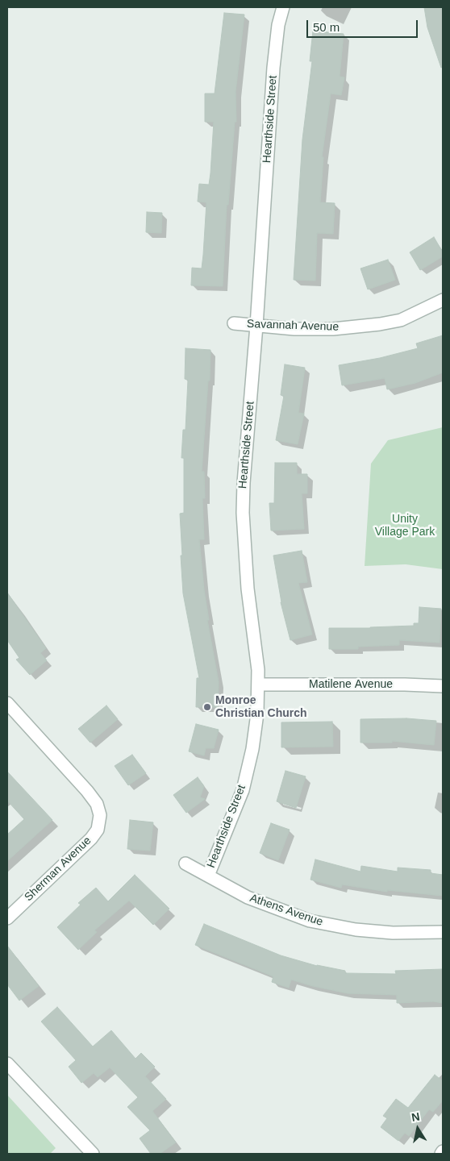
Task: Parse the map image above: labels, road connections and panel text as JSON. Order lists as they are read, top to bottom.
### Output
{
  "streets": {
    "street": [
      "Hearthside Street",
      "Savannah Avenue",
      "Matilene Avenue",
      "Sherman Avenue",
      "Athens Avenue"
    ]
  },
  "crossings": [
    ["Hearthside Street", "Savannah Avenue"],
    ["Hearthside Street", "Matilene Avenue"],
    ["Hearthside Street", "Athens Avenue"]
  ],
  "parks": ["Unity Village Park"],
  "places": ["Monroe Christian Church"],
  "scale_bar": "50 m",
  "north": "top"
}
